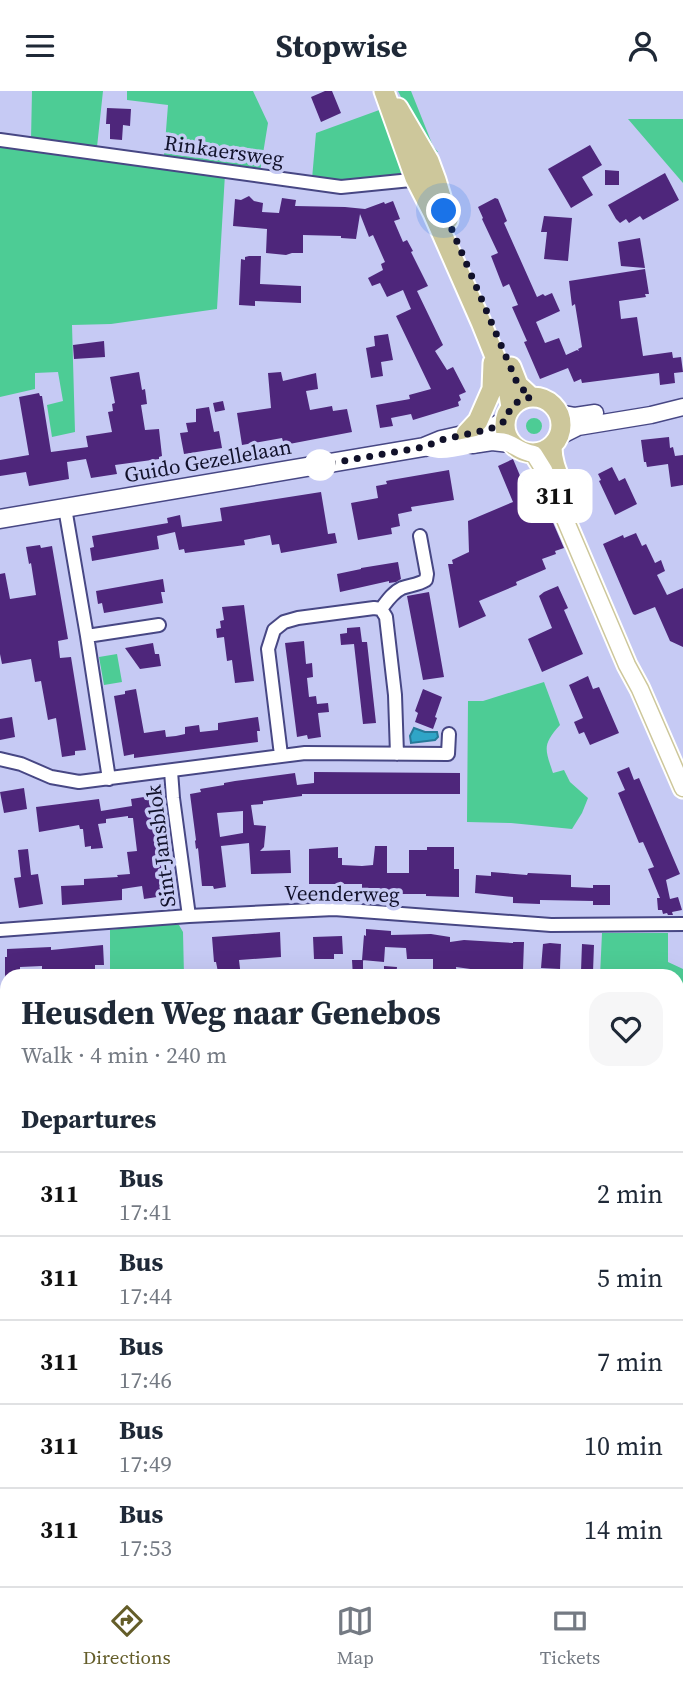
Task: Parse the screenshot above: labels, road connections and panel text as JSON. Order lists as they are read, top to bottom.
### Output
{
  "streets": {
    "main road": ["Guido Gezellelaan"],
    "street": ["Rinkaersweg", "Sint-Jansblok", "Veenderweg"]
  },
  "crossings": [
    ["Sint-Jansblok", "Veenderweg"]
  ],
  "lines": ["bus line 311"],
  "page": {
    "header": "Stopwise",
    "on_map": "311",
    "heading": [
      ["Heusden Weg naar Genebos", "Walk · 4 min · 240 m"],
      "Departures"
    ],
    "list": [
      {
        "mark": "311",
        "name": "Bus",
        "note": "17:41",
        "value": "2 min"
      },
      {
        "mark": "311",
        "name": "Bus",
        "note": "17:44",
        "value": "5 min"
      },
      {
        "mark": "311",
        "name": "Bus",
        "note": "17:46",
        "value": "7 min"
      },
      {
        "mark": "311",
        "name": "Bus",
        "note": "17:49",
        "value": "10 min"
      },
      {
        "mark": "311",
        "name": "Bus",
        "note": "17:53",
        "value": "14 min"
      }
    ],
    "tabs": ["Directions", "Map", "Tickets"]
  }
}
